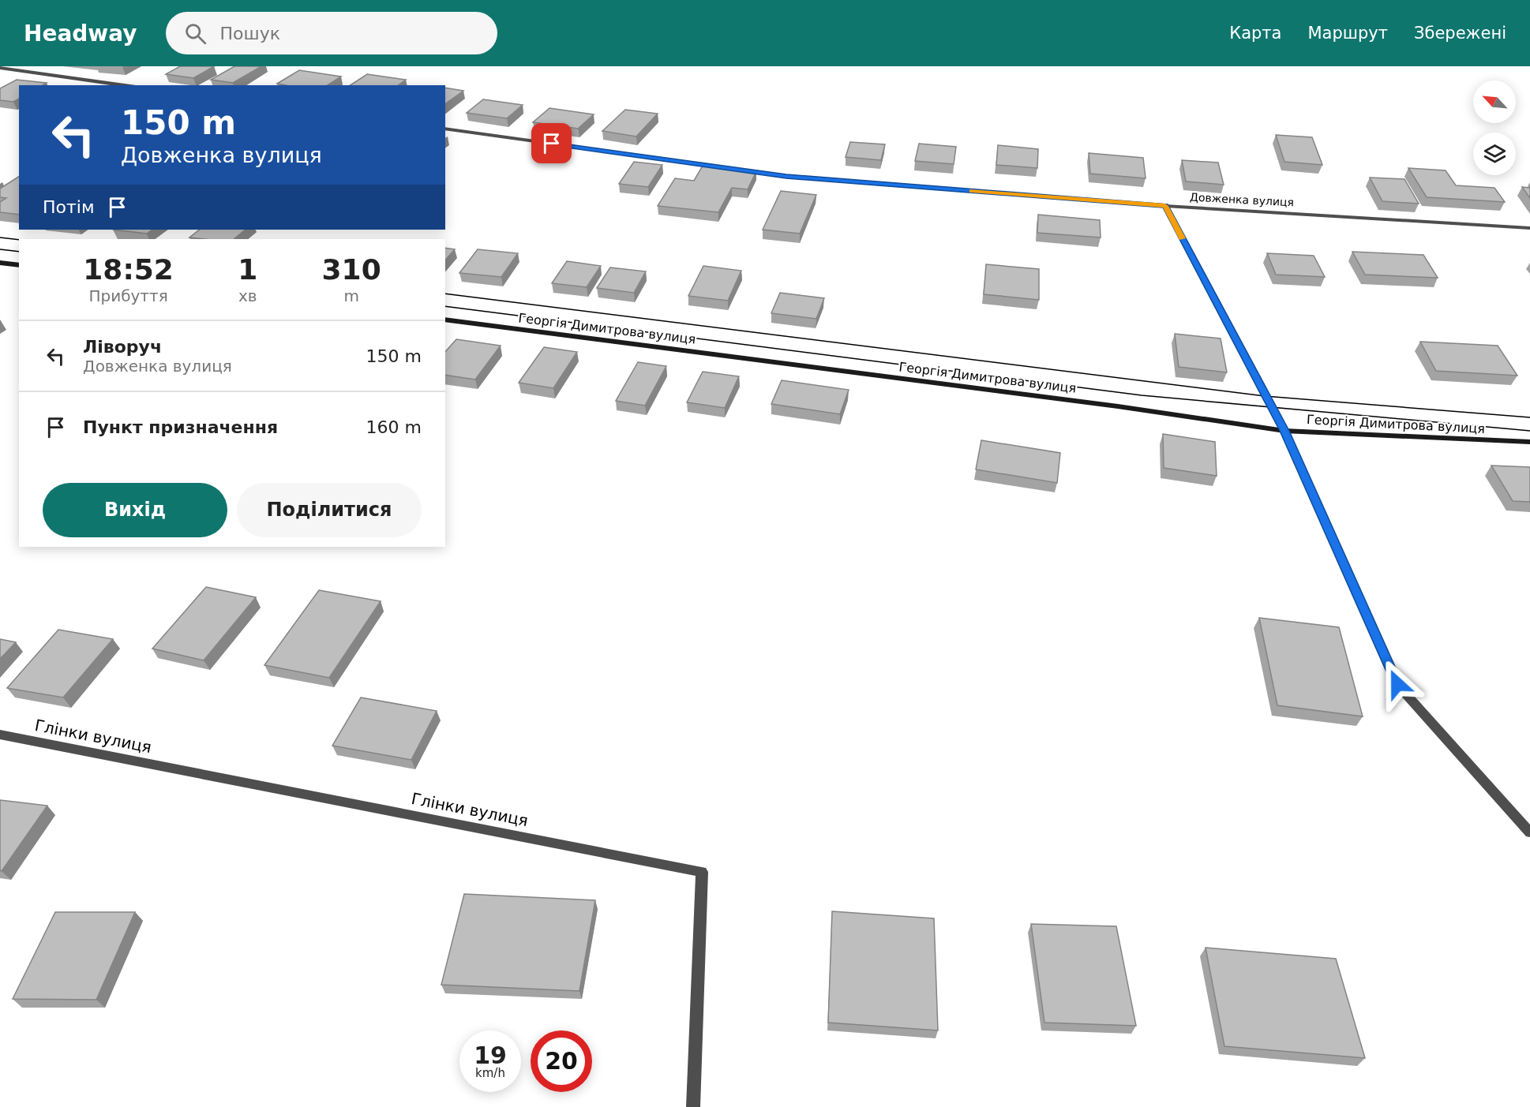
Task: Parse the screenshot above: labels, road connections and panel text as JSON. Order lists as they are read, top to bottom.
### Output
{
  "streets": {
    "street": ["Довженка вулиця", "Георгія Димитрова вулиця", "Глінки вулиця"]
  },
  "north": "top left",
  "page": {
    "header": "Headway",
    "search": "Пошук",
    "nav": ["Карта", "Маршрут", "Збережені"],
    "turn": ["150 m", "Довженка вулиця"],
    "then": "Потім",
    "eta": [
      "18:52",
      "Прибуття",
      "1",
      "хв",
      "310",
      "m"
    ],
    "list": [
      {
        "name": "Ліворуч",
        "note": "Довженка вулиця",
        "value": "150 m"
      },
      {
        "name": "Пункт призначення",
        "value": "160 m"
      }
    ],
    "buttons": ["Вихід", "Поділитися"],
    "speed": "19 km/h",
    "limit": "20"
  }
}
